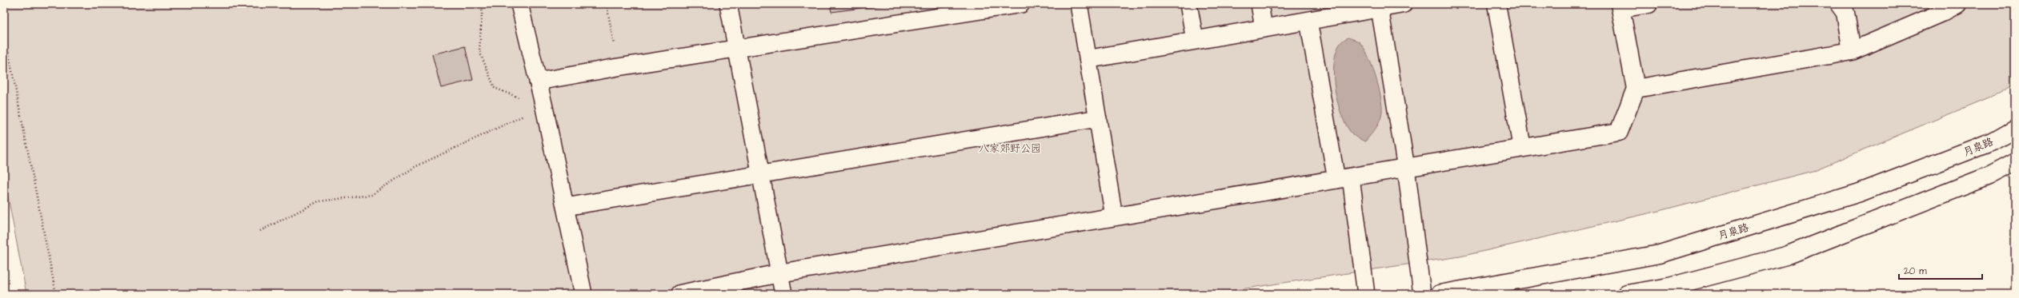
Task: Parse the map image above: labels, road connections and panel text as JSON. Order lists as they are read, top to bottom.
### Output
{
  "streets": {
    "street": ["月泉路"]
  },
  "parks": ["八家郊野公园"],
  "scale_bar": "20 m"
}
